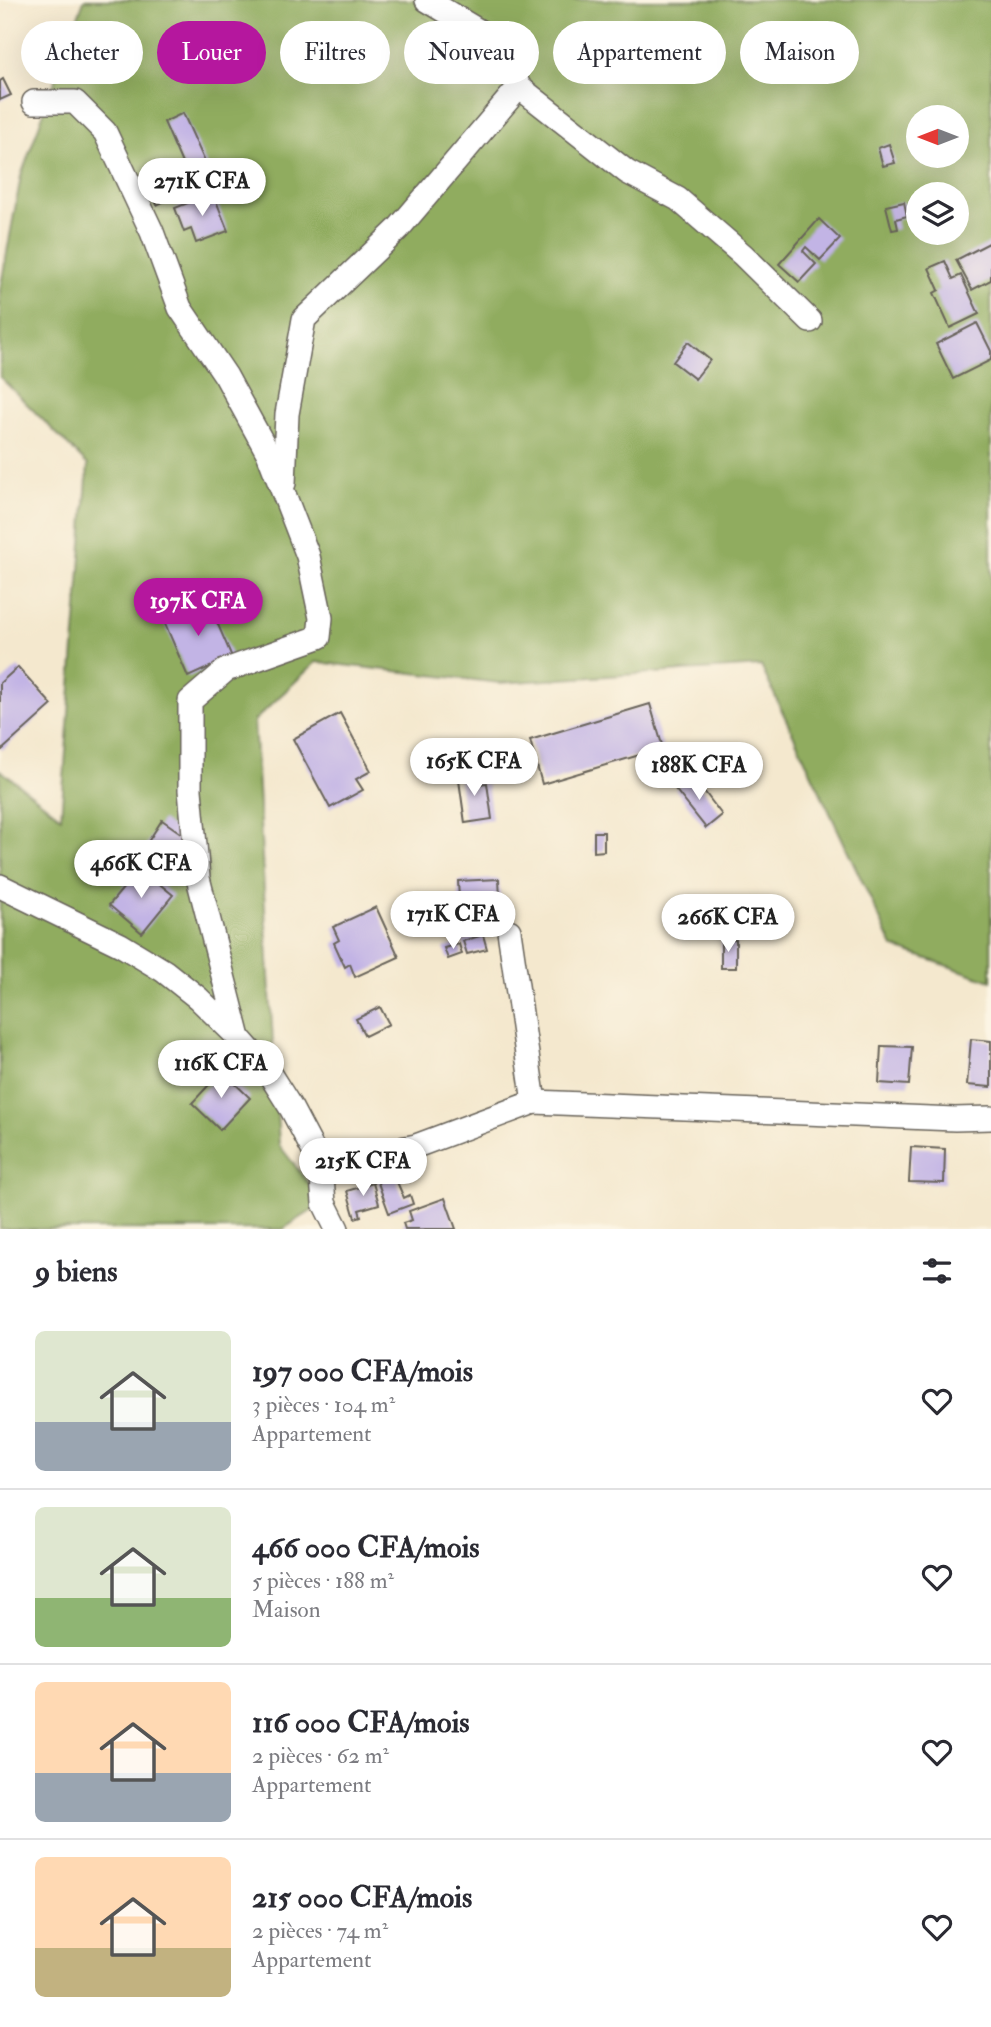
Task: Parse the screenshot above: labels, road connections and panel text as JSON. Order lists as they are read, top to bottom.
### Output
{
  "north": "left",
  "page": {
    "chip": [
      "Acheter",
      "Louer",
      "Filtres",
      "Nouveau",
      "Appartement",
      "Maison"
    ],
    "price": [
      "271K CFA",
      "197K CFA",
      "165K CFA",
      "188K CFA",
      "466K CFA",
      "171K CFA",
      "266K CFA",
      "116K CFA",
      "215K CFA"
    ],
    "heading": "9 biens",
    "list": [
      {
        "name": "197 000 CFA/mois",
        "note": "3 pièces · 104 m² · Appartement"
      },
      {
        "name": "466 000 CFA/mois",
        "note": "5 pièces · 188 m² · Maison"
      },
      {
        "name": "116 000 CFA/mois",
        "note": "2 pièces · 62 m² · Appartement"
      },
      {
        "name": "215 000 CFA/mois",
        "note": "2 pièces · 74 m² · Appartement"
      }
    ]
  }
}
